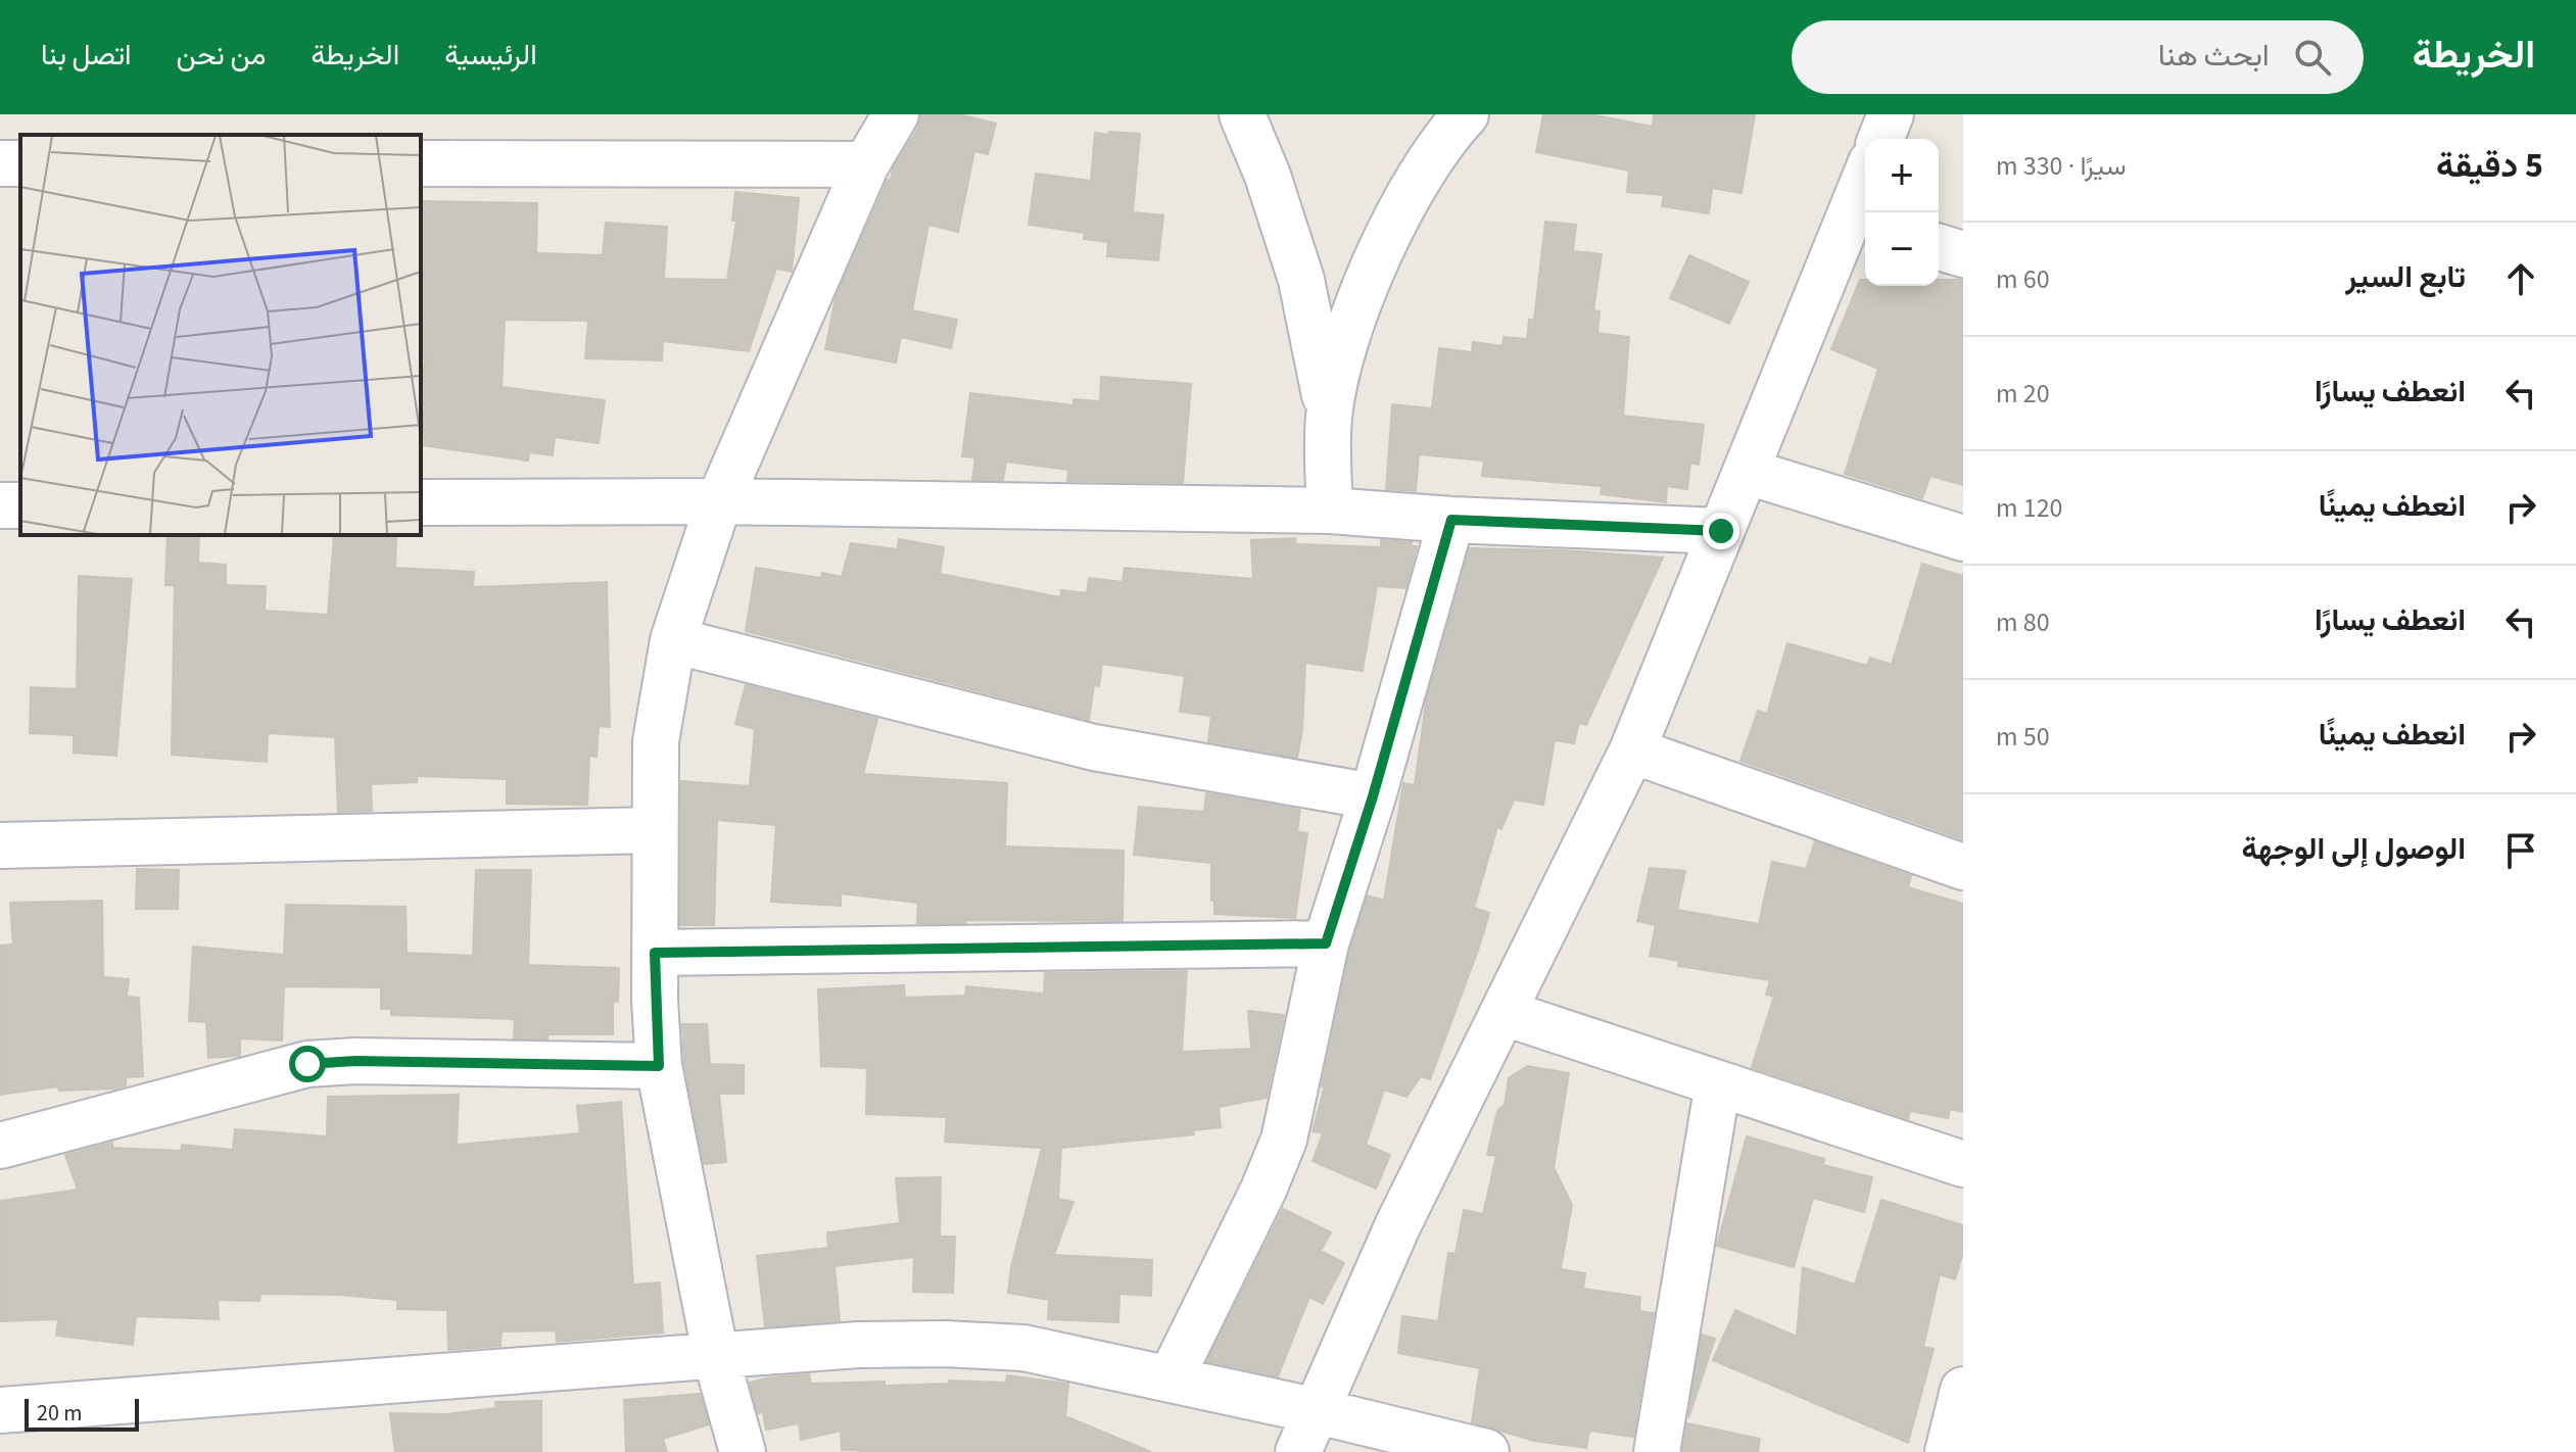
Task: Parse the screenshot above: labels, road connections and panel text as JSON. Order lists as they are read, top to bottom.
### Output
{
  "scale_bar": "20 m",
  "page": {
    "header": "الخريطة",
    "search": "ابحث هنا",
    "nav": [
      "الرئيسية",
      "الخريطة",
      "من نحن",
      "اتصل بنا"
    ],
    "heading": ["5 دقيقة", "سيرًا · 330 m"],
    "map_buttons": ["+", "−"],
    "list": [
      ["تابع السير", "60 m"],
      ["انعطف يسارًا", "20 m"],
      ["انعطف يمينًا", "120 m"],
      ["انعطف يسارًا", "80 m"],
      ["انعطف يمينًا", "50 m"],
      "الوصول إلى الوجهة"
    ],
    "scale": "20 m"
  }
}
